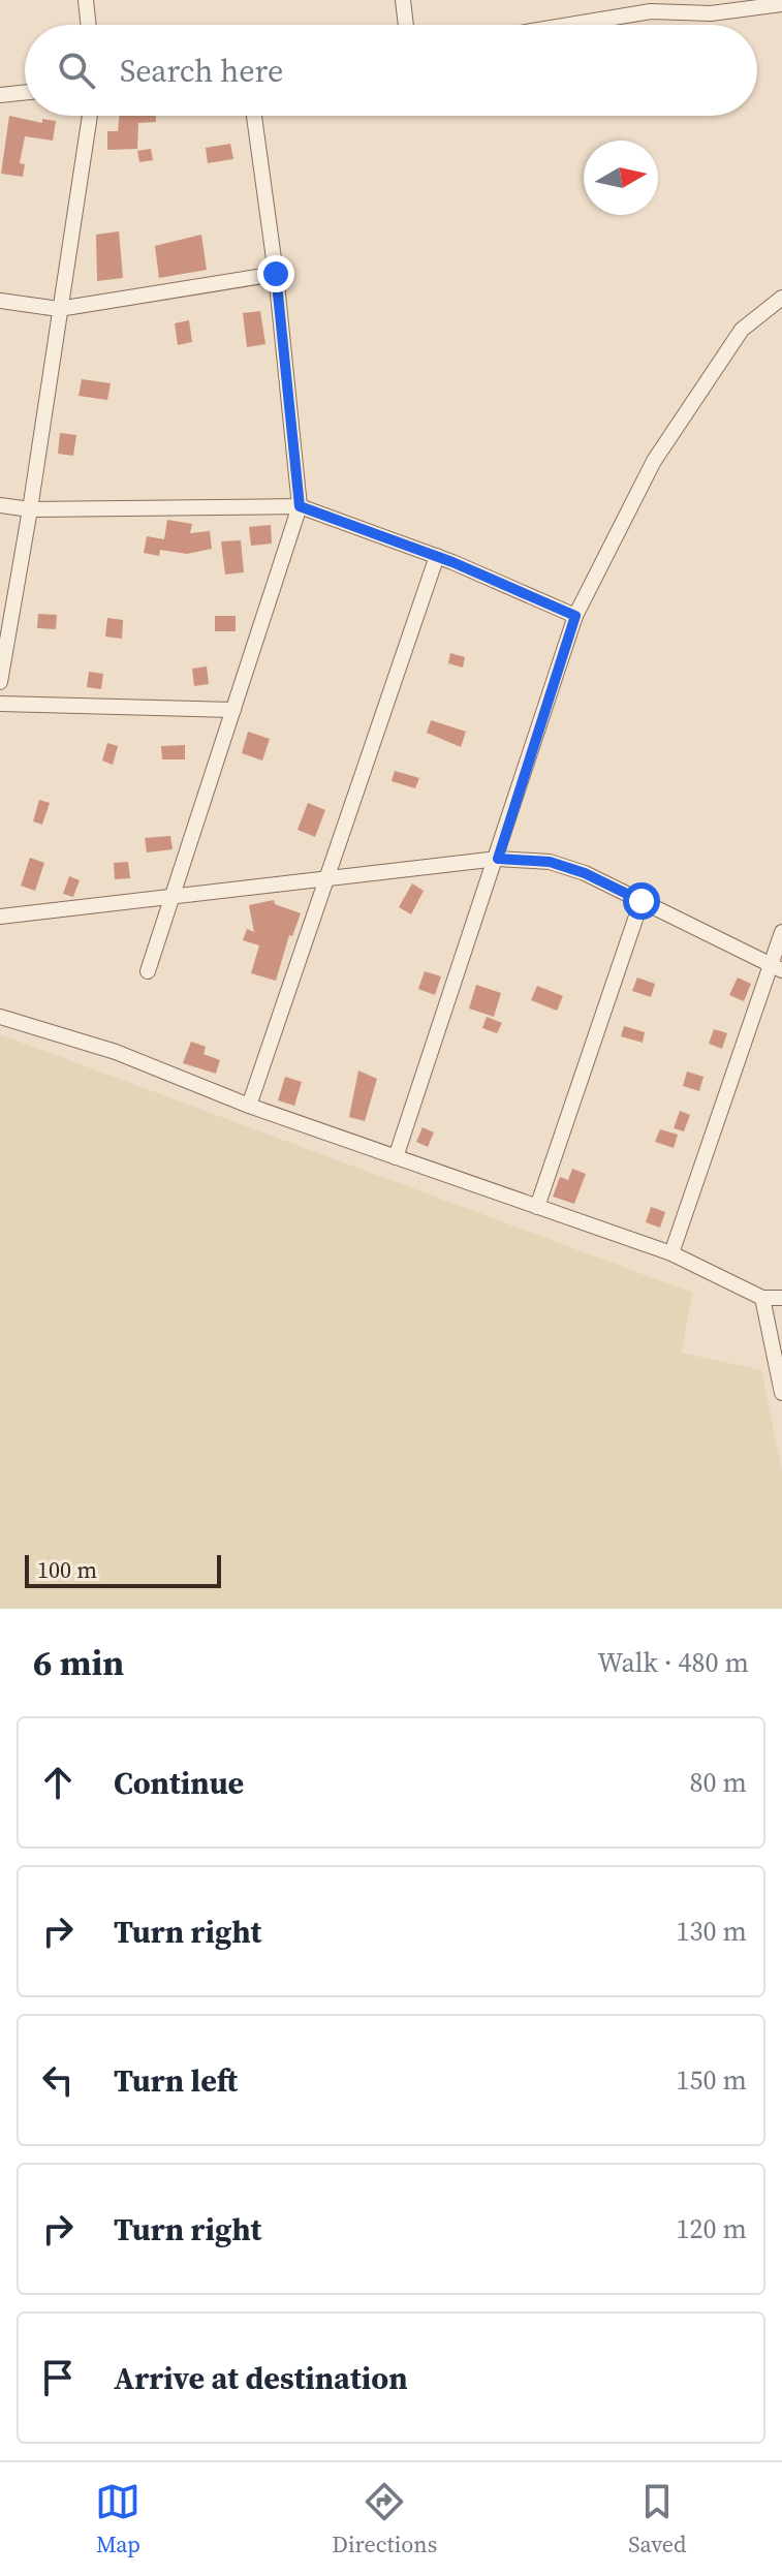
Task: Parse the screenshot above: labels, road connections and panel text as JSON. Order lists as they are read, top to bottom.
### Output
{
  "scale_bar": "100 m",
  "north": "right",
  "page": {
    "search": "Search here",
    "scale": "100 m",
    "heading": ["6 min", "Walk · 480 m"],
    "list": [
      ["Continue", "80 m"],
      ["Turn right", "130 m"],
      ["Turn left", "150 m"],
      ["Turn right", "120 m"],
      "Arrive at destination"
    ],
    "nav": ["Map", "Directions", "Saved"]
  }
}
